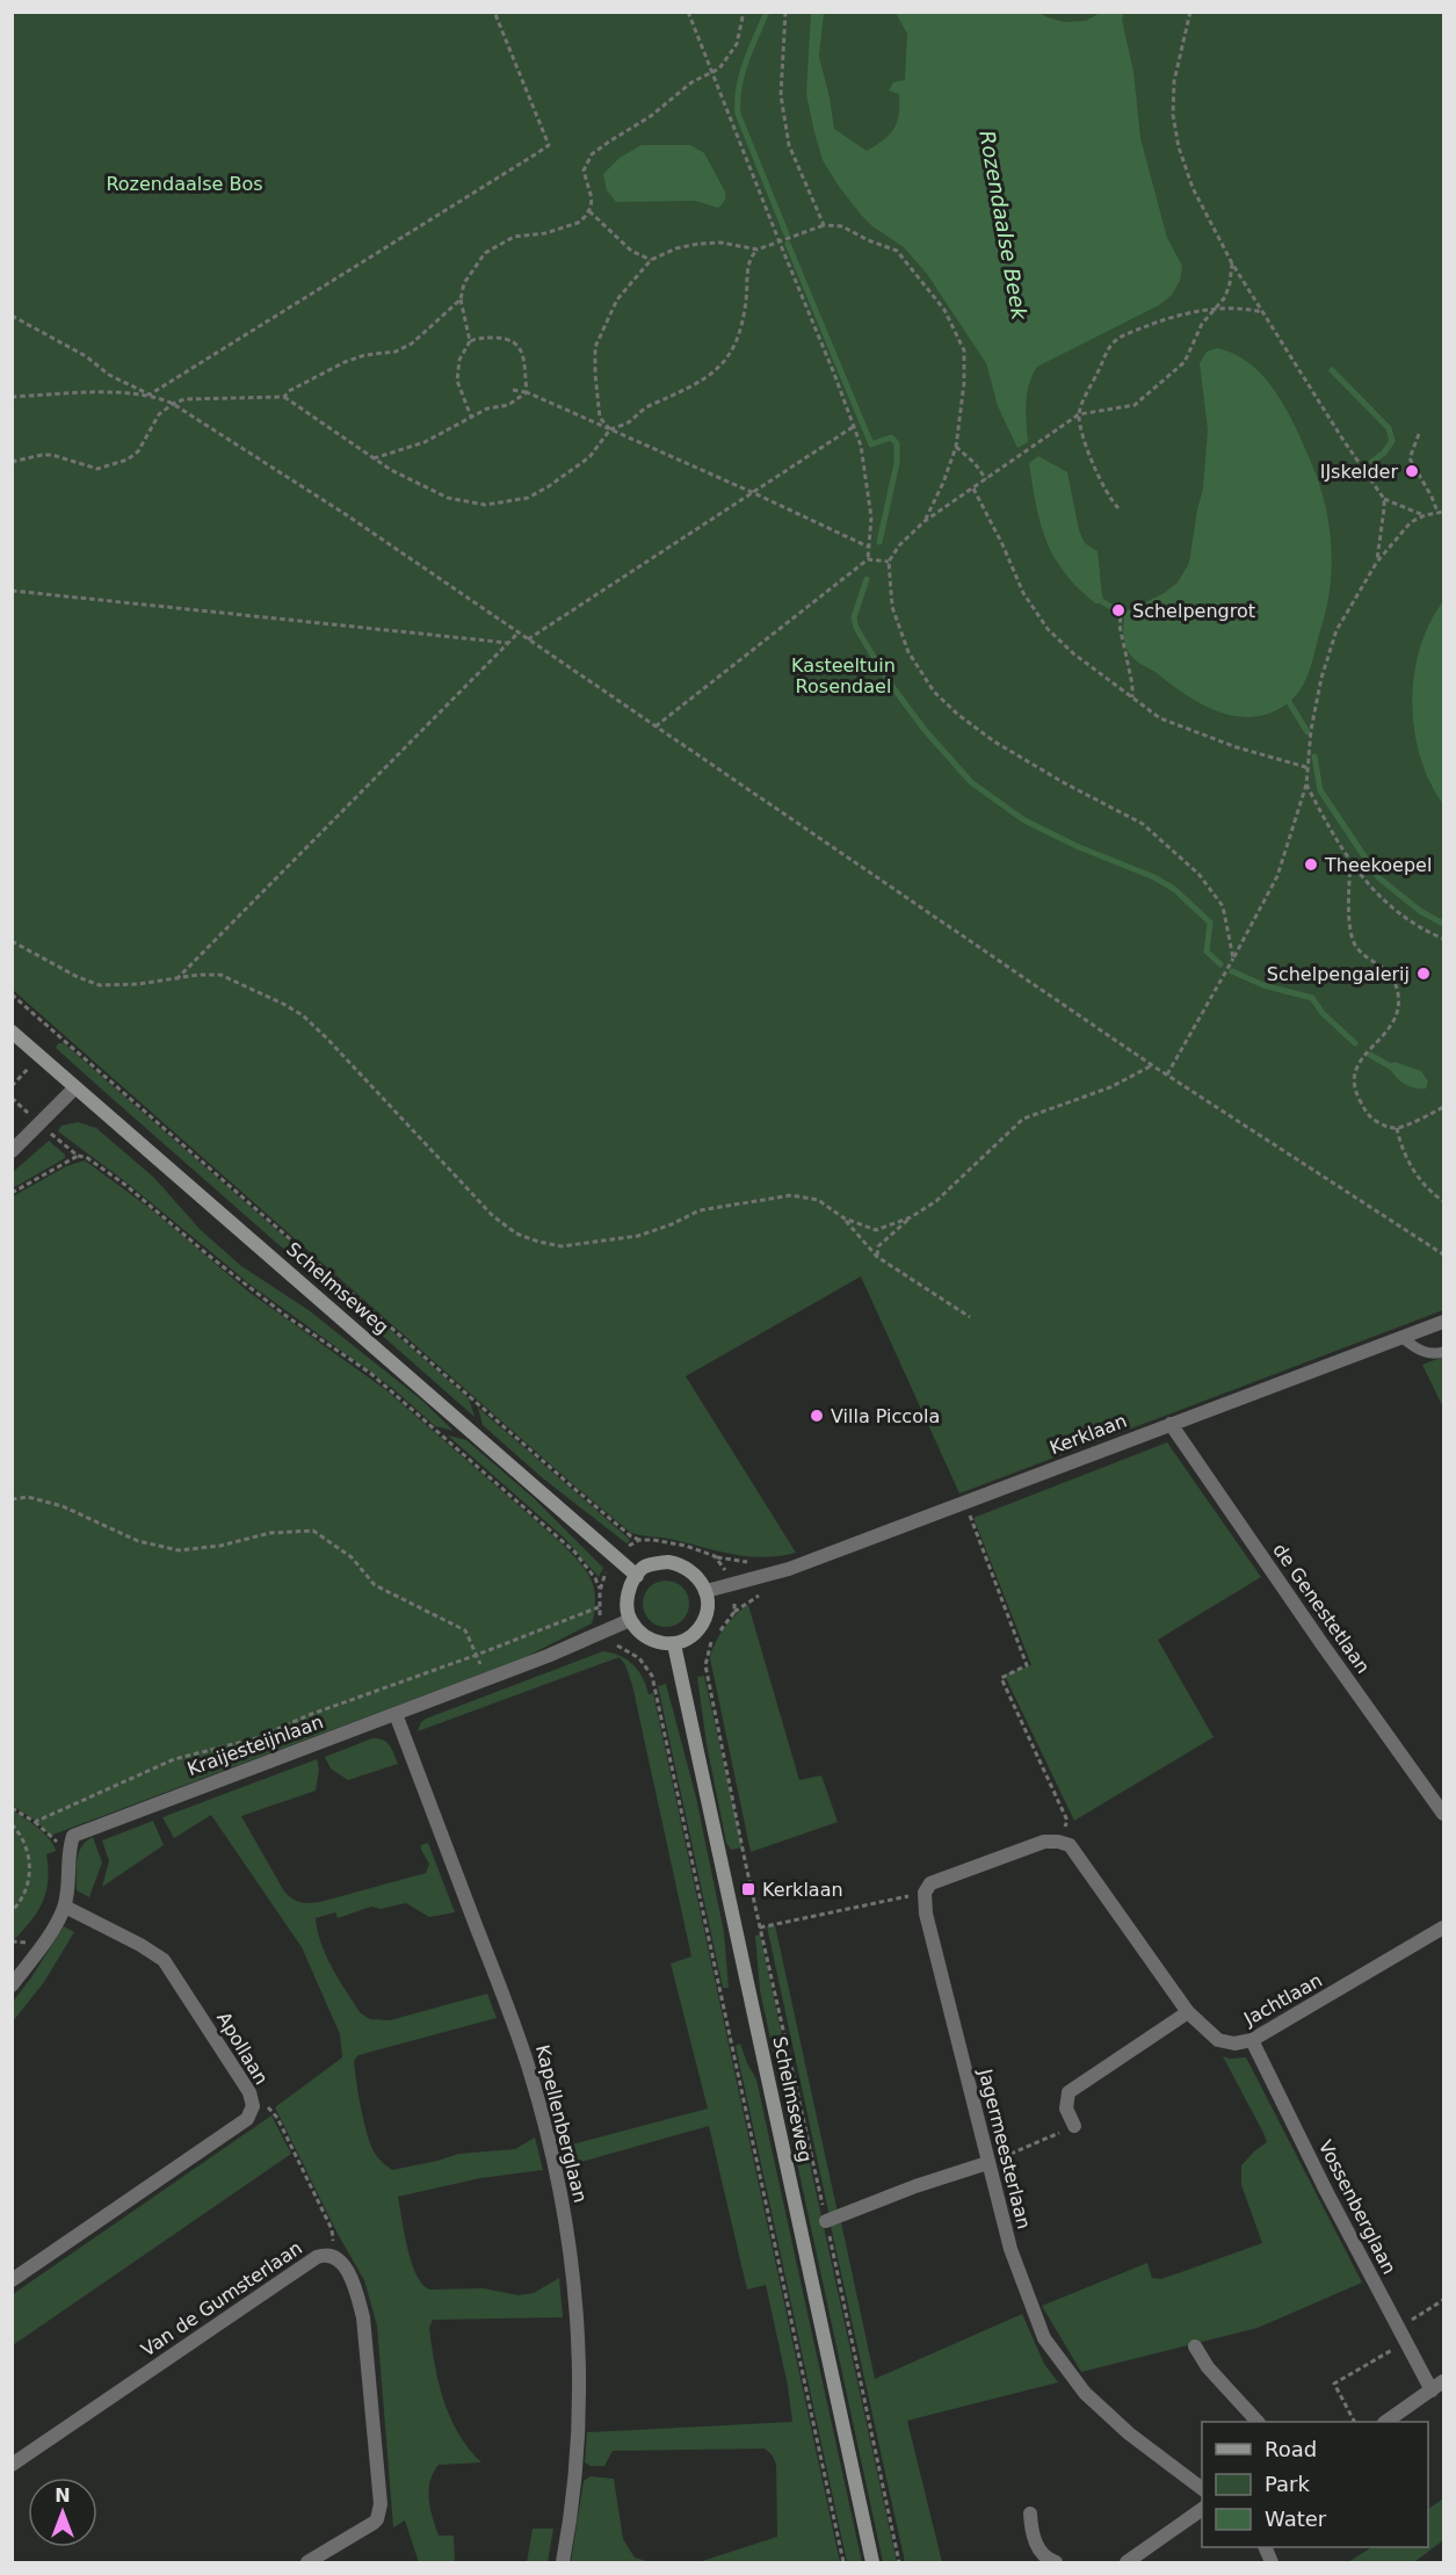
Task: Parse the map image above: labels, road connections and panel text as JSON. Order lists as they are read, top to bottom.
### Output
{
  "streets": {
    "main road": ["Schelmseweg"],
    "street": [
      "Kerklaan",
      "de Genestetlaan",
      "Kraijesteijnlaan",
      "Jachtlaan",
      "Apollaan",
      "Kapellenberglaan",
      "Jagermeesterlaan",
      "Vossenberglaan",
      "Van de Gumsterlaan"
    ]
  },
  "crossings": [
    ["Schelmseweg", "Kerklaan"],
    ["Kerklaan", "de Genestetlaan"],
    ["Kraijesteijnlaan", "Kapellenberglaan"],
    ["Jachtlaan", "Vossenberglaan"]
  ],
  "water": ["Rozendaalse Beek"],
  "parks": ["Rozendaalse Bos", "Kasteeltuin Rosendael"],
  "places": {
    "other": [
      "IJskelder",
      "Schelpengrot",
      "Theekoepel",
      "Schelpengalerij",
      "Villa Piccola"
    ],
    "transit": ["Kerklaan"]
  },
  "legend": ["Road", "Park", "Water"],
  "north": "top"
}
